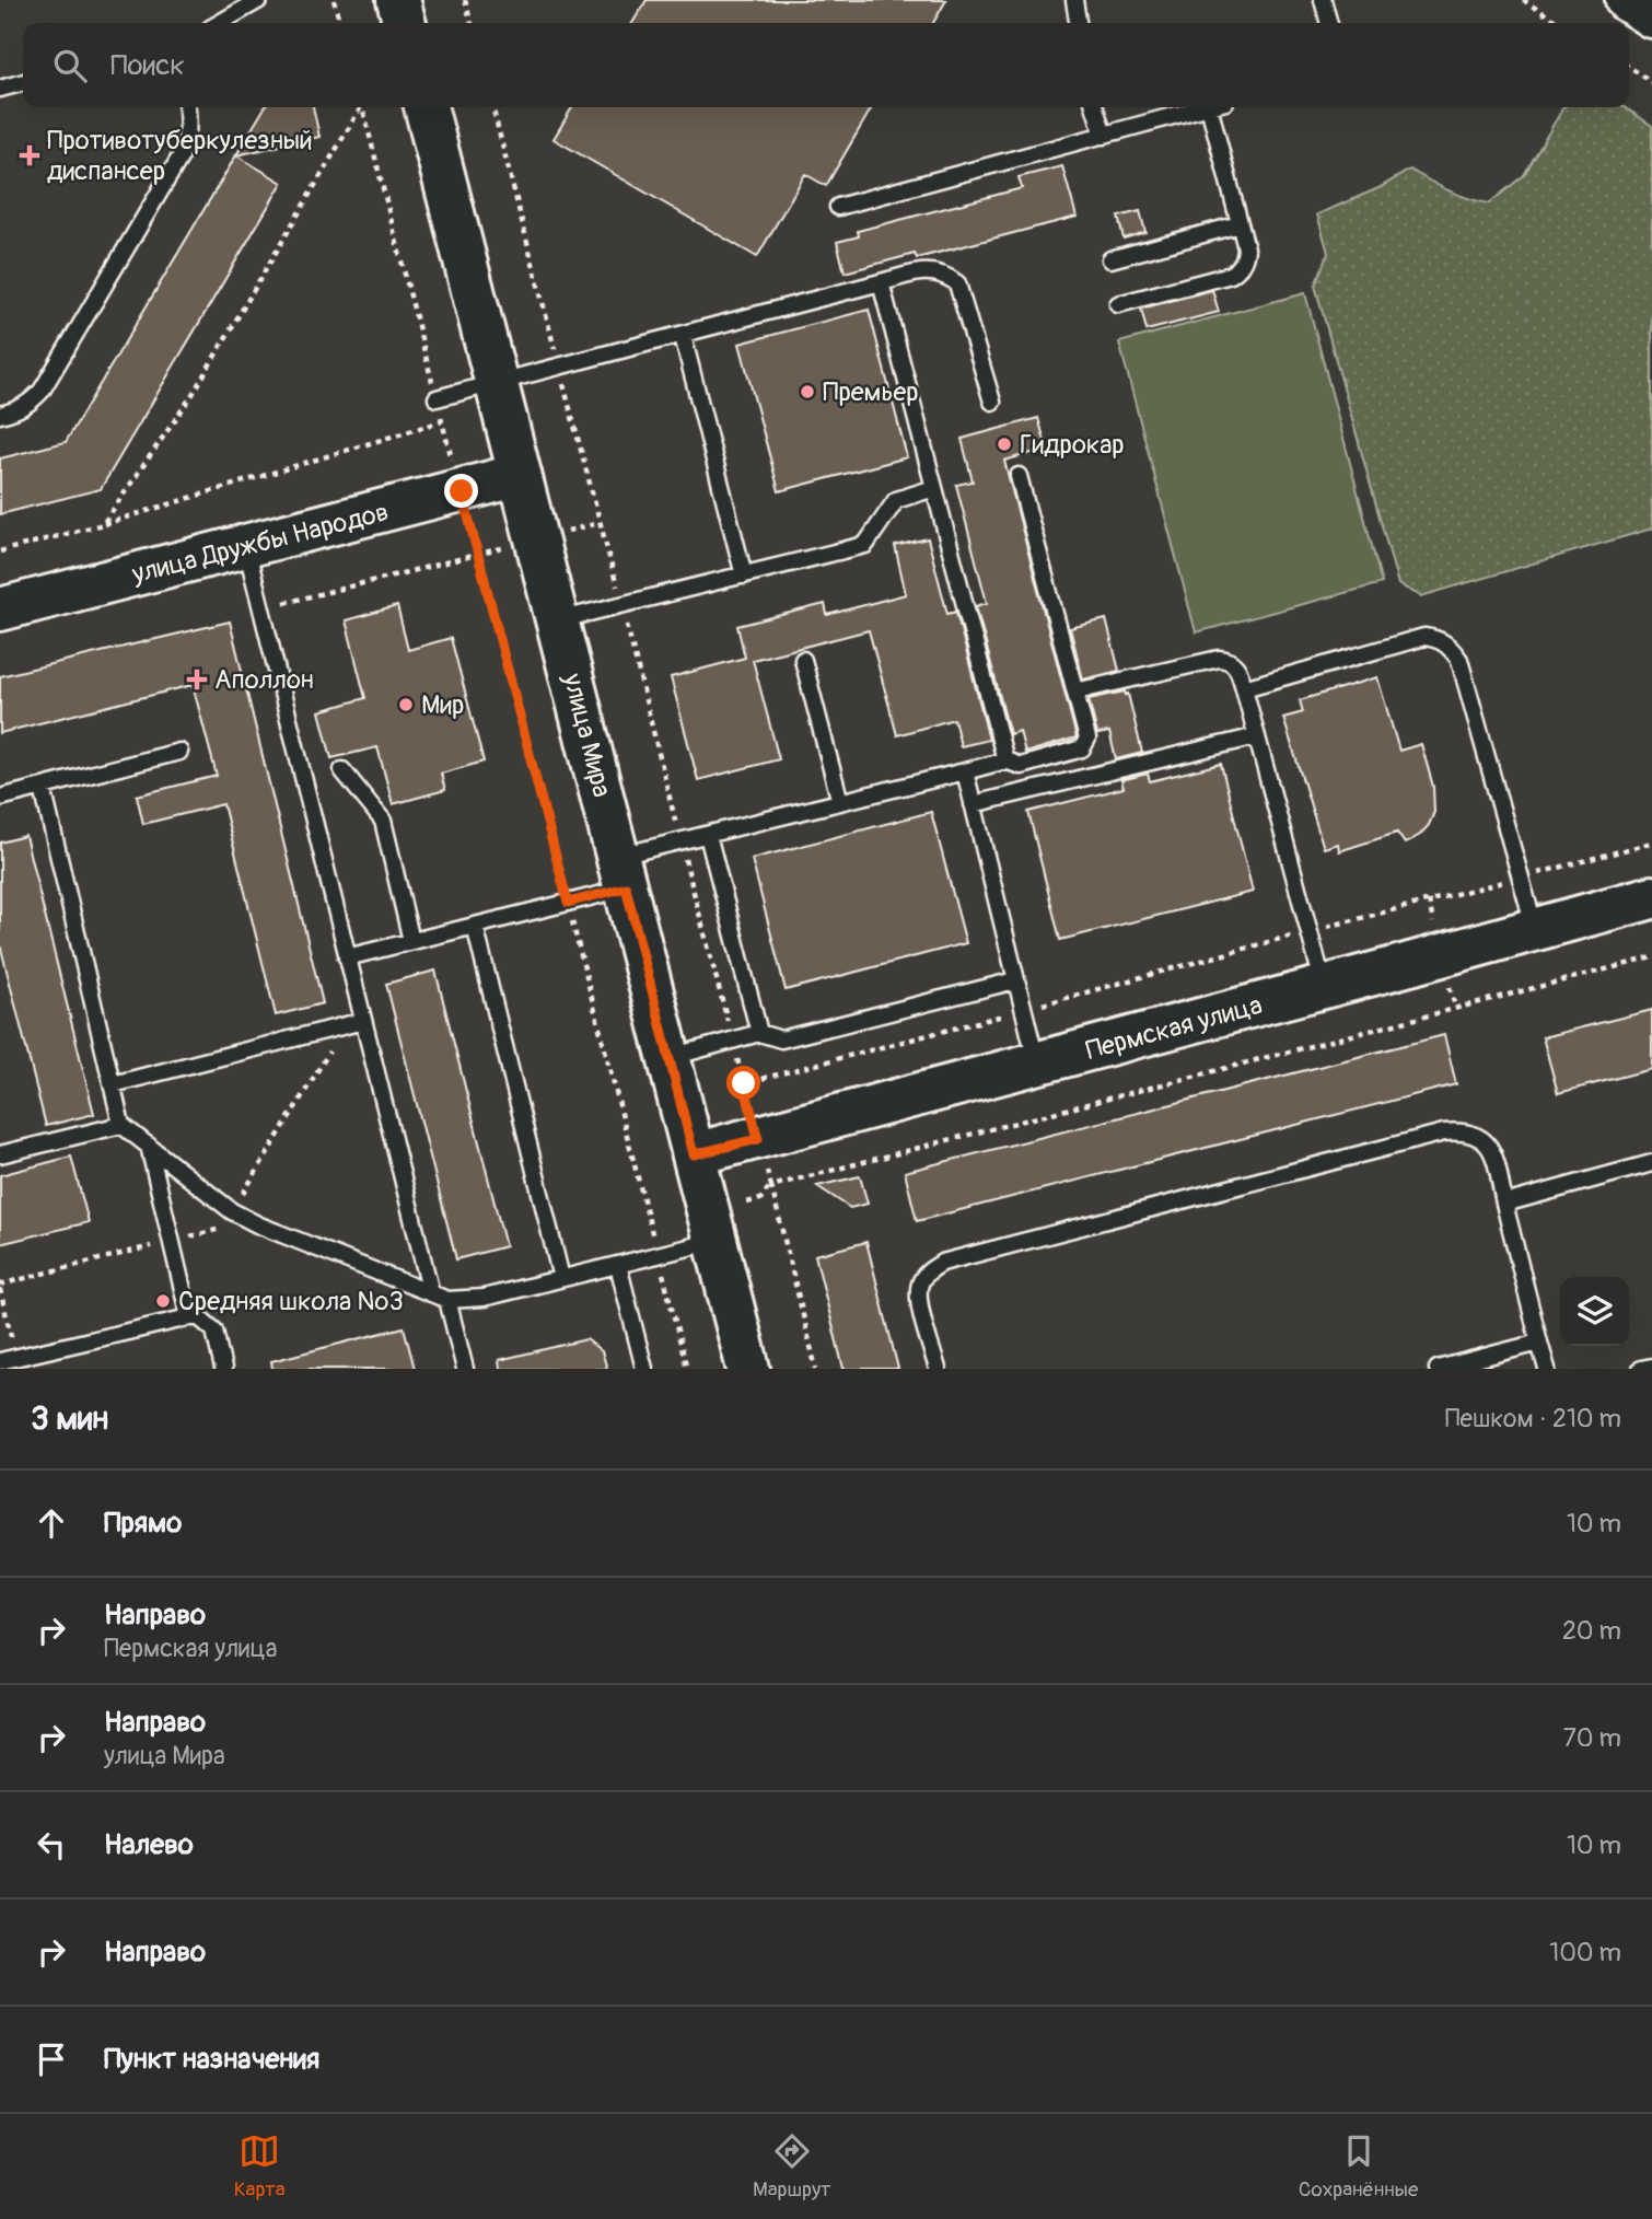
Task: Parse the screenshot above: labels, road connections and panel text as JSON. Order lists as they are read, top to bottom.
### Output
{
  "streets": {
    "street": ["улица Дружбы Народов", "улица Мира", "Пермская улица"]
  },
  "crossings": [
    ["улица Дружбы Народов", "улица Мира"],
    ["улица Мира", "Пермская улица"]
  ],
  "places": {
    "health": ["Противотуберкулезный диспансер", "Аполлон"],
    "other": [
      "Премьер",
      "Гидрокар",
      "Мир",
      "Средняя школа №3"
    ]
  },
  "page": {
    "search": "Поиск",
    "heading": ["3 мин", "Пешком · 210 m"],
    "list": [
      ["Прямо", "10 m"],
      ["Направо", "Пермская улица", "20 m"],
      ["Направо", "улица Мира", "70 m"],
      ["Налево", "10 m"],
      ["Направо", "100 m"],
      "Пункт назначения"
    ],
    "nav": ["Карта", "Маршрут", "Сохранённые"]
  }
}
